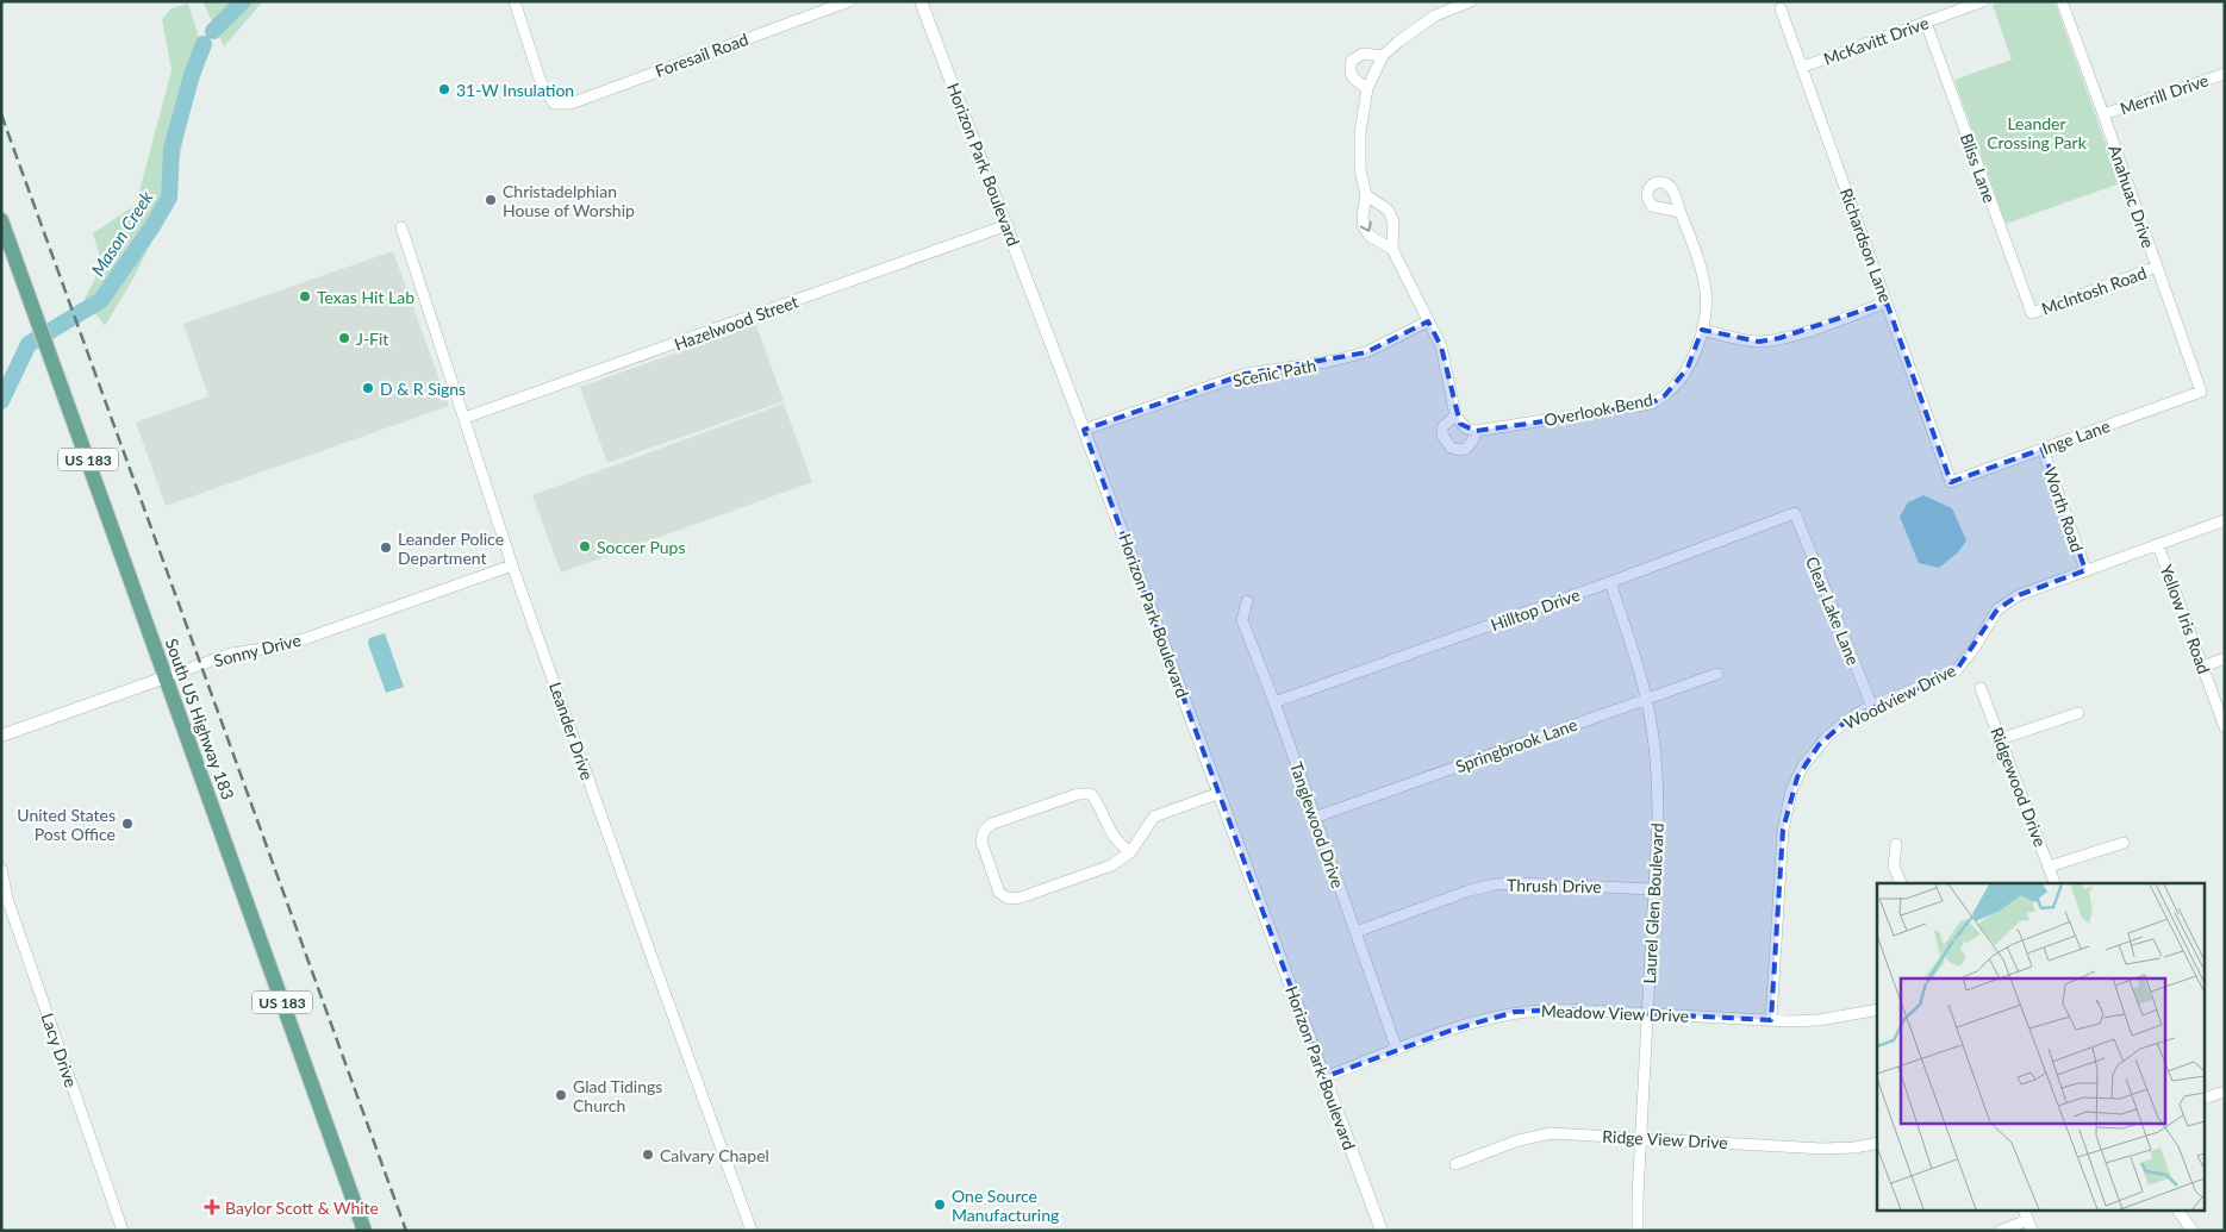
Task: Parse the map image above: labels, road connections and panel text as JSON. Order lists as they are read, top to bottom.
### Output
{
  "streets": {
    "main road": ["US 183", "South US Highway 183"],
    "street": [
      "McKavitt Drive",
      "Foresail Road",
      "Merrill Drive",
      "Horizon Park Boulevard",
      "Bliss Lane",
      "Anahuac Drive",
      "Richardson Lane",
      "McIntosh Road",
      "Hazelwood Street",
      "Scenic Path",
      "Overlook Bend",
      "Inge Lane",
      "Worth Road",
      "Hilltop Drive",
      "Clear Lake Lane",
      "Yellow Iris Road",
      "Sonny Drive",
      "Woodview Drive",
      "Leander Drive",
      "Springbrook Lane",
      "Ridgewood Drive",
      "Tanglewood Drive",
      "Thrush Drive",
      "Laurel Glen Boulevard",
      "Meadow View Drive",
      "Lacy Drive",
      "Ridge View Drive"
    ]
  },
  "crossings": [
    ["McKavitt Drive", "Bliss Lane"],
    ["McKavitt Drive", "Richardson Lane"],
    ["Merrill Drive", "Anahuac Drive"],
    ["Horizon Park Boulevard", "Hazelwood Street"],
    ["Horizon Park Boulevard", "Scenic Path"],
    ["Horizon Park Boulevard", "Meadow View Drive"],
    ["Bliss Lane", "McIntosh Road"],
    ["Anahuac Drive", "McIntosh Road"],
    ["Anahuac Drive", "Inge Lane"],
    ["Richardson Lane", "Inge Lane"],
    ["Hazelwood Street", "Leander Drive"],
    ["Inge Lane", "Worth Road"],
    ["Worth Road", "Woodview Drive"],
    ["Hilltop Drive", "Clear Lake Lane"],
    ["Hilltop Drive", "Tanglewood Drive"],
    ["Hilltop Drive", "Laurel Glen Boulevard"],
    ["Clear Lake Lane", "Woodview Drive"],
    ["Yellow Iris Road", "Woodview Drive"],
    ["Sonny Drive", "South US Highway 183"],
    ["Sonny Drive", "Leander Drive"],
    ["Woodview Drive", "Meadow View Drive"],
    ["Springbrook Lane", "Tanglewood Drive"],
    ["Springbrook Lane", "Laurel Glen Boulevard"],
    ["Tanglewood Drive", "Thrush Drive"],
    ["Tanglewood Drive", "Meadow View Drive"],
    ["Thrush Drive", "Laurel Glen Boulevard"],
    ["Laurel Glen Boulevard", "Meadow View Drive"],
    ["Laurel Glen Boulevard", "Ridge View Drive"]
  ],
  "water": ["Mason Creek"],
  "parks": ["Leander Crossing Park"],
  "places": {
    "other": [
      "31-W Insulation",
      "Christadelphian House of Worship",
      "Texas Hit Lab",
      "J-Fit",
      "D & R Signs",
      "Soccer Pups",
      "Leander Police Department",
      "United States Post Office",
      "Glad Tidings Church",
      "Calvary Chapel",
      "One Source Manufacturing"
    ],
    "health": ["Baylor Scott & White"]
  }
}
